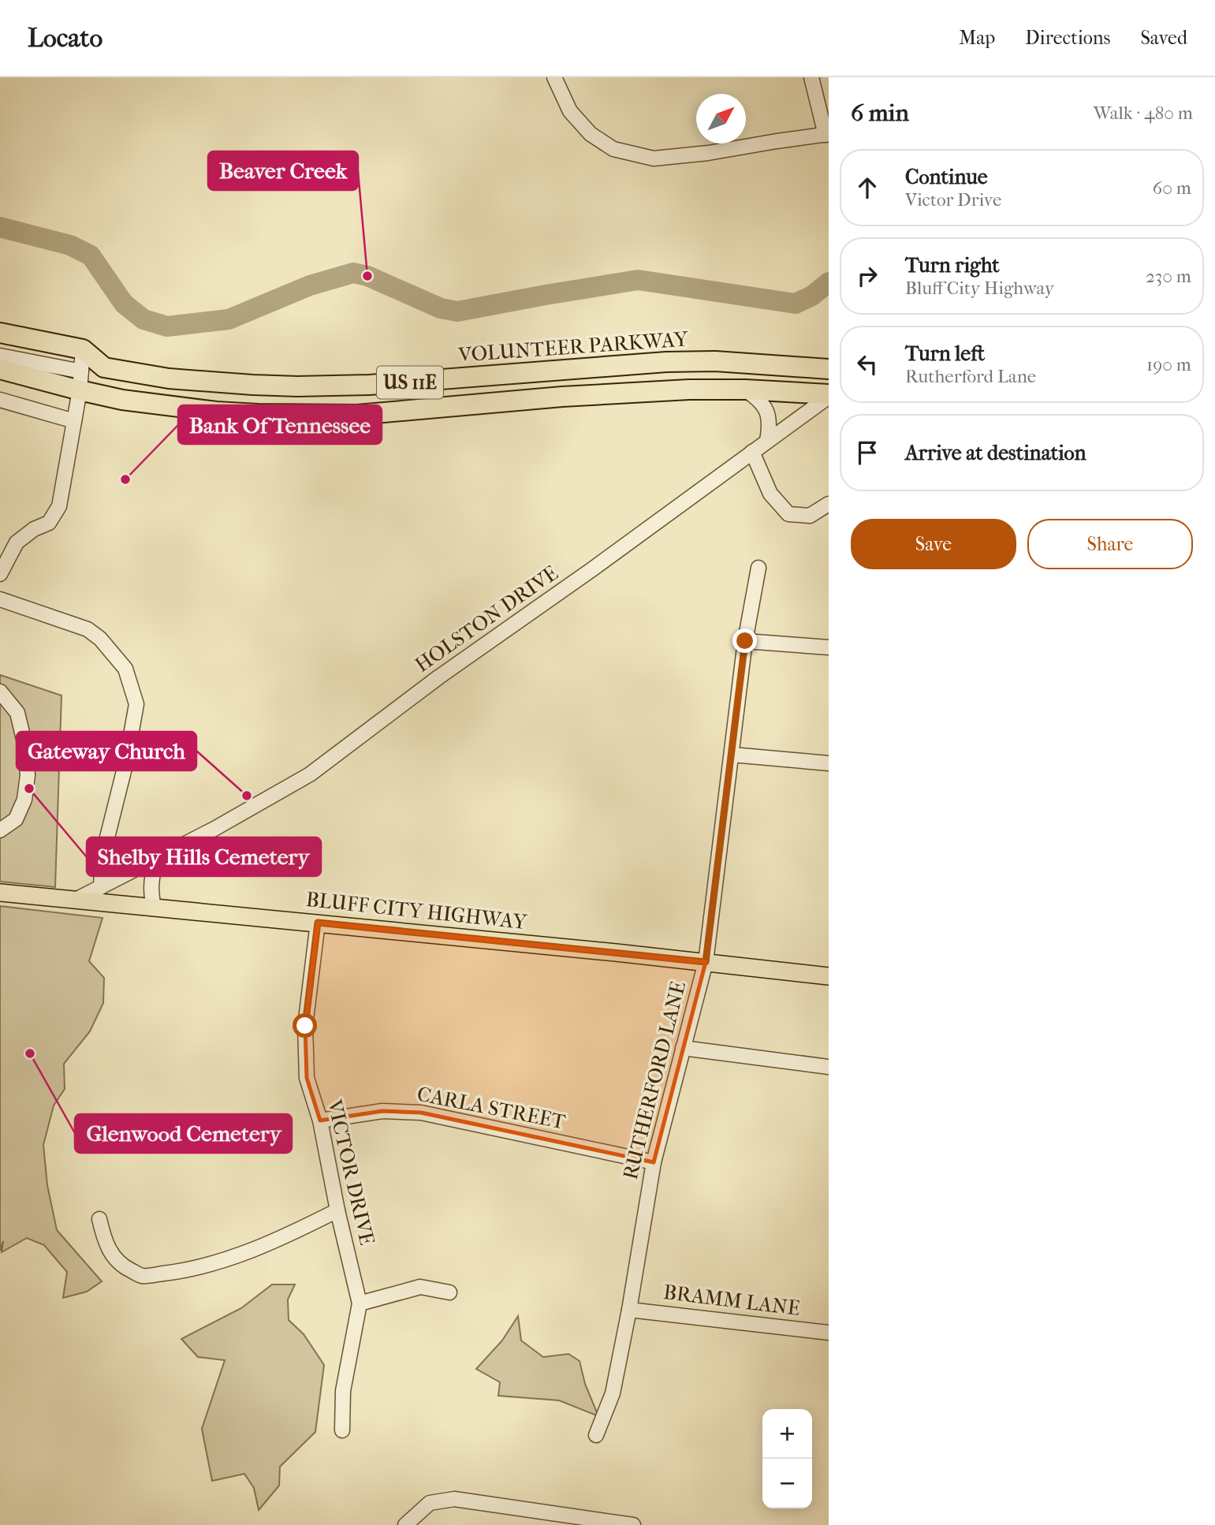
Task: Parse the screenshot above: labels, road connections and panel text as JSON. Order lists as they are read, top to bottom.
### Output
{
  "streets": {
    "highway": ["VOLUNTEER PARKWAY", "US 11E"],
    "main road": ["BLUFF CITY HIGHWAY"],
    "street": [
      "HOLSTON DRIVE",
      "RUTHERFORD LANE",
      "CARLA STREET",
      "VICTOR DRIVE",
      "BRAMM LANE"
    ]
  },
  "crossings": [
    ["US 11E", "HOLSTON DRIVE"],
    ["HOLSTON DRIVE", "BLUFF CITY HIGHWAY"],
    ["BLUFF CITY HIGHWAY", "RUTHERFORD LANE"],
    ["BLUFF CITY HIGHWAY", "VICTOR DRIVE"],
    ["RUTHERFORD LANE", "CARLA STREET"],
    ["RUTHERFORD LANE", "BRAMM LANE"],
    ["CARLA STREET", "VICTOR DRIVE"]
  ],
  "places": [
    "Beaver Creek",
    "Bank Of Tennessee",
    "Shelby Hills Cemetery",
    "Gateway Church",
    "Glenwood Cemetery"
  ],
  "north": "top right",
  "page": {
    "header": "Locato",
    "nav": ["Map", "Directions", "Saved"],
    "heading": ["6 min", "Walk · 480 m"],
    "list": [
      ["Continue", "Victor Drive", "60 m"],
      ["Turn right", "Bluff City Highway", "230 m"],
      ["Turn left", "Rutherford Lane", "190 m"],
      "Arrive at destination"
    ],
    "buttons": ["Save", "Share"],
    "map_buttons": ["+", "−"]
  }
}
